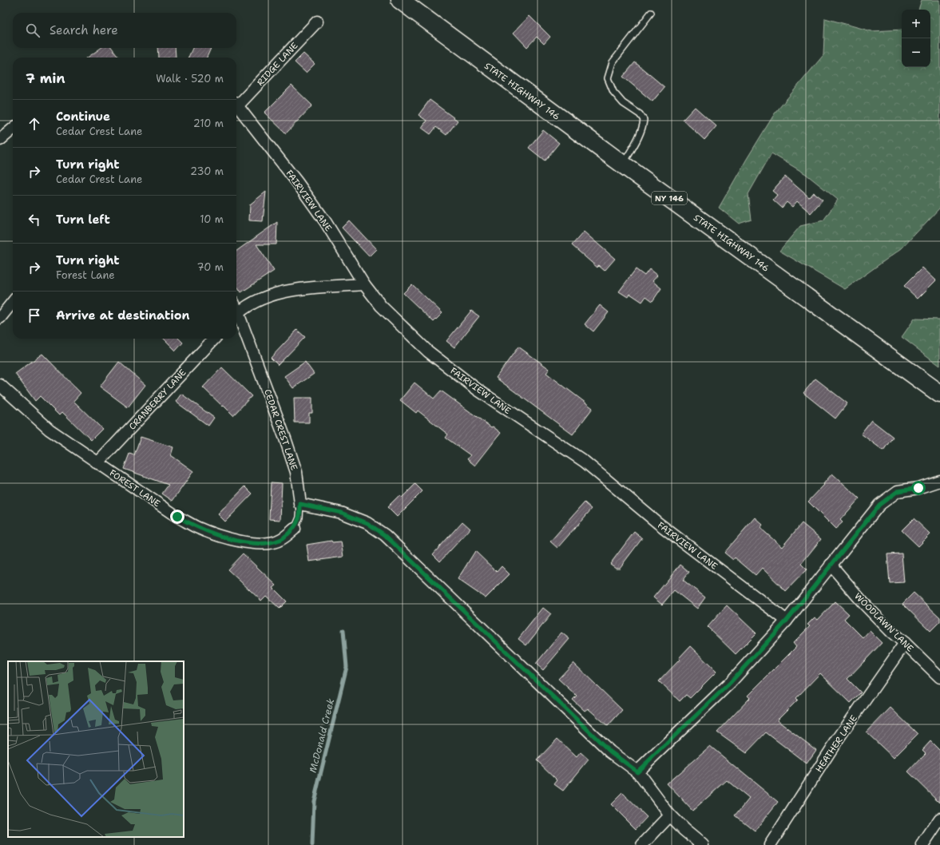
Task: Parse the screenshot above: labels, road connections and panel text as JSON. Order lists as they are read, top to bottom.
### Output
{
  "streets": {
    "main road": ["STATE HIGHWAY 146", "NY 146"],
    "street": [
      "RIDGE LANE",
      "FAIRVIEW LANE",
      "CRANBERRY LANE",
      "CEDAR CREST LANE",
      "FOREST LANE",
      "WOODLAWN LANE",
      "HEATHER LANE"
    ]
  },
  "crossings": [
    ["CRANBERRY LANE", "FOREST LANE"],
    ["WOODLAWN LANE", "HEATHER LANE"]
  ],
  "water": ["McDonald Creek"],
  "page": {
    "map_buttons": ["+", "−"],
    "search": "Search here",
    "heading": ["7 min", "Walk · 520 m"],
    "list": [
      ["Continue", "Cedar Crest Lane", "210 m"],
      ["Turn right", "Cedar Crest Lane", "230 m"],
      ["Turn left", "10 m"],
      ["Turn right", "Forest Lane", "70 m"],
      "Arrive at destination"
    ]
  }
}
